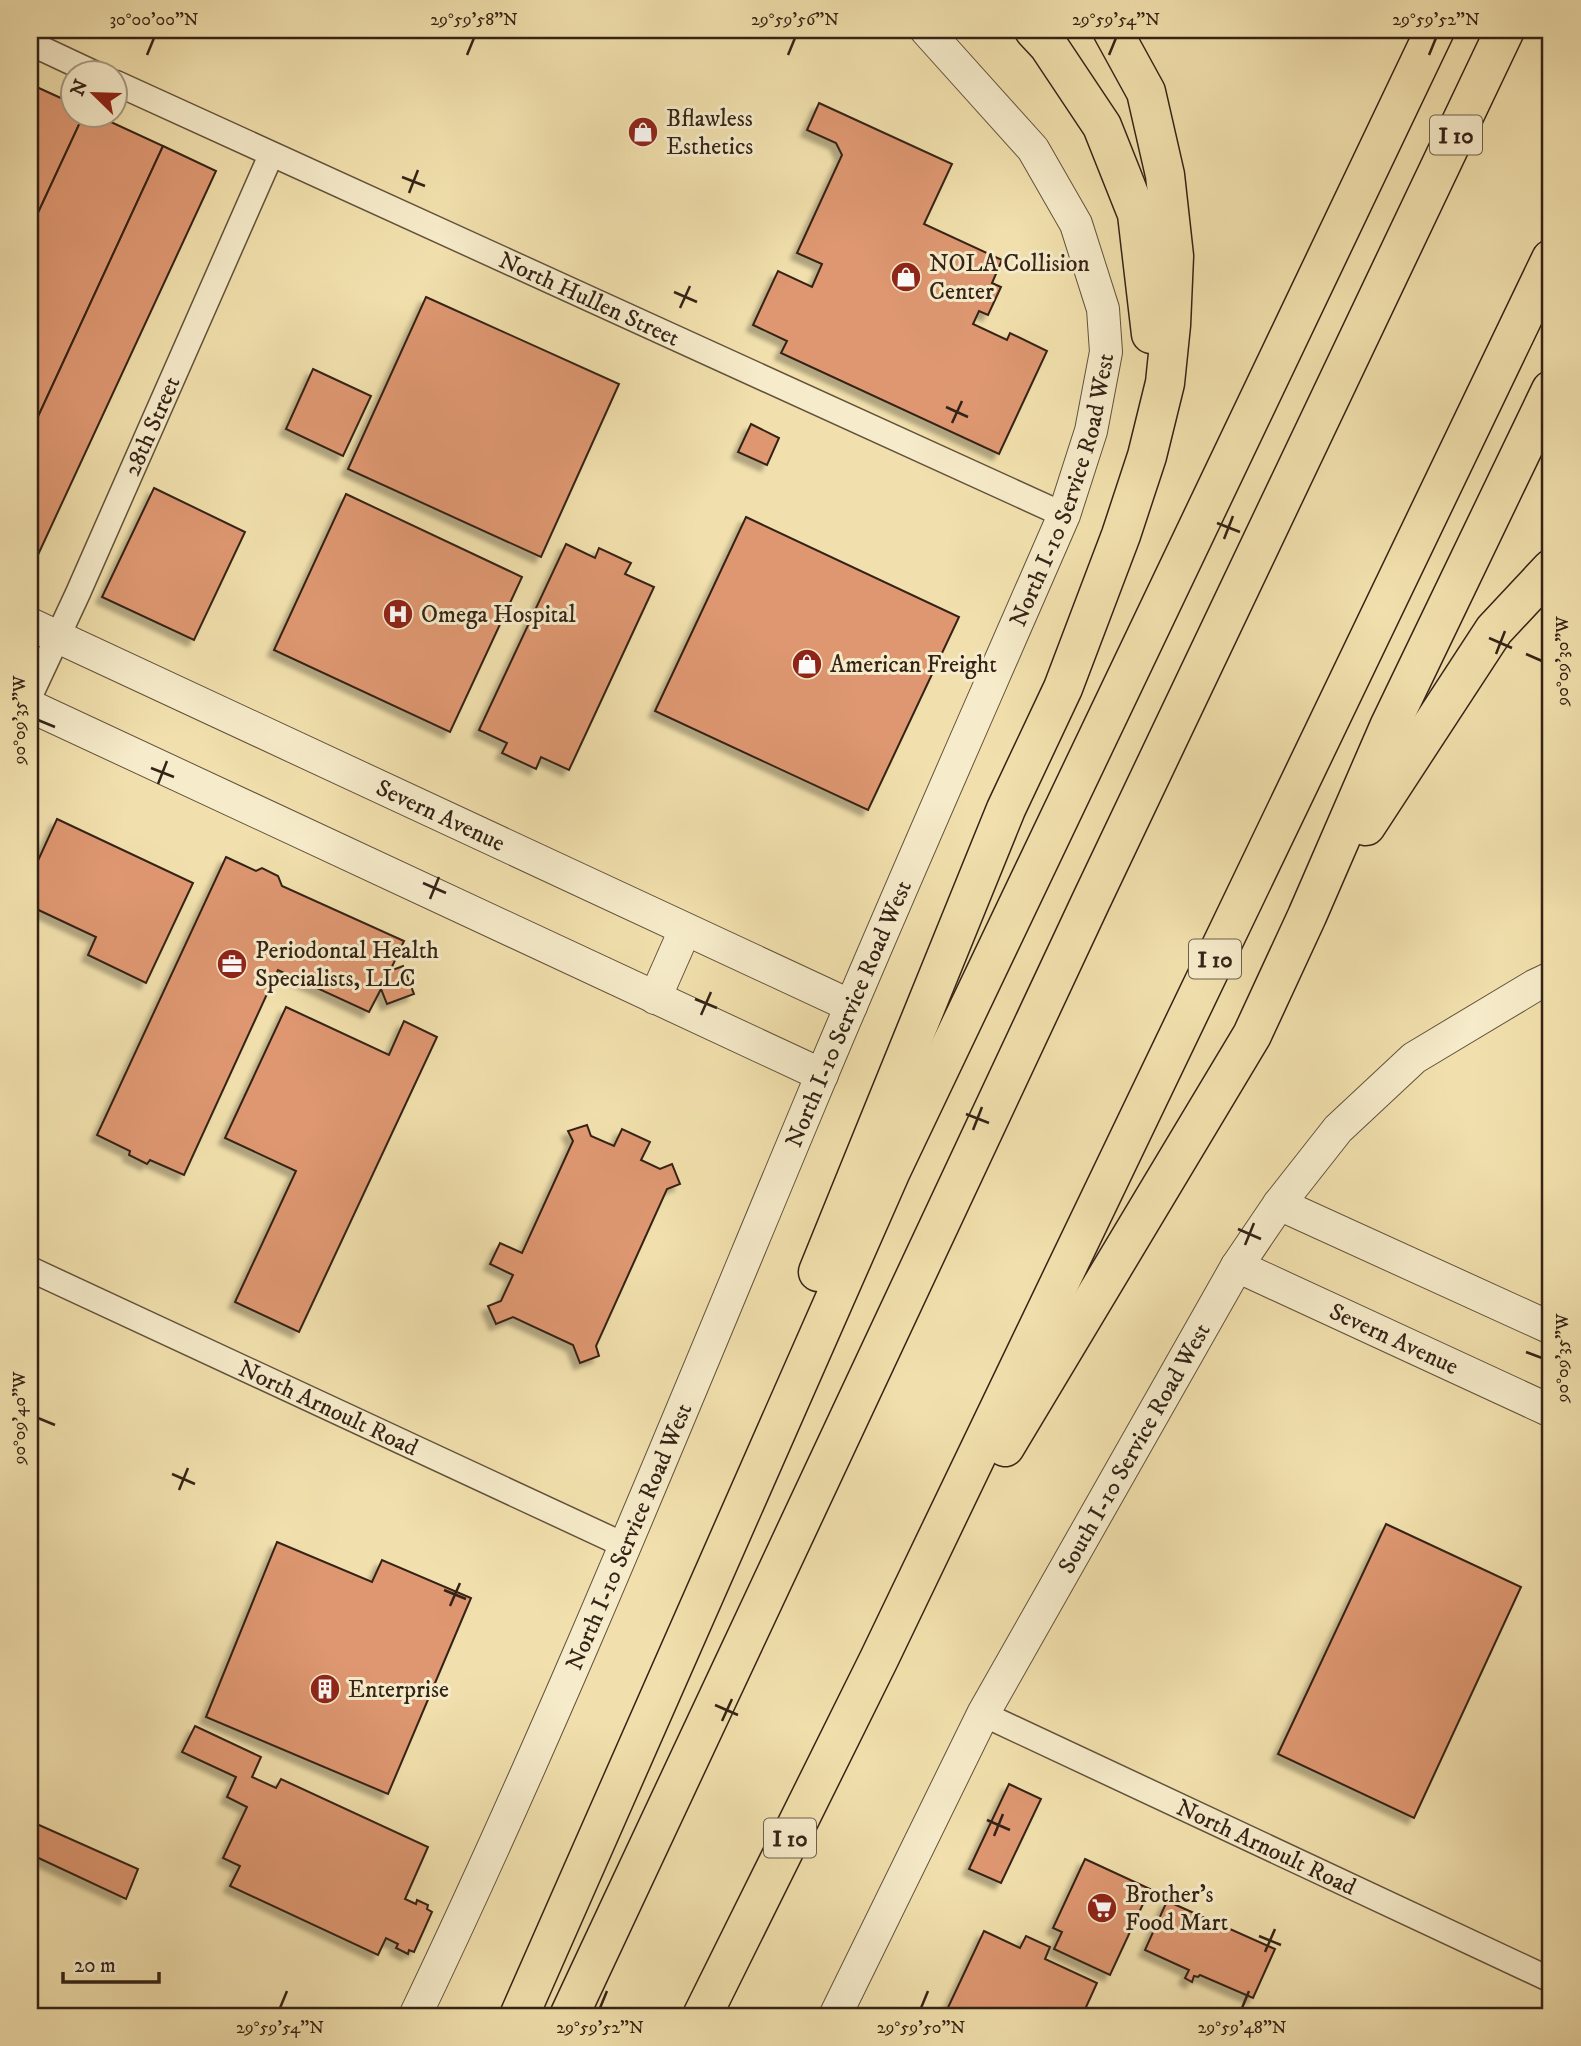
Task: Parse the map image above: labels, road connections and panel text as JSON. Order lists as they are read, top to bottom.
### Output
{
  "streets": {
    "highway": ["I 10"],
    "street": [
      "North Hullen Street",
      "28th Street",
      "North I-10 Service Road West",
      "Severn Avenue",
      "North Arnoult Road",
      "South I-10 Service Road West"
    ]
  },
  "crossings": [
    ["North Hullen Street", "28th Street"],
    ["North Hullen Street", "North I-10 Service Road West"],
    ["28th Street", "Severn Avenue"],
    ["North I-10 Service Road West", "Severn Avenue"],
    ["North I-10 Service Road West", "North Arnoult Road"],
    ["Severn Avenue", "South I-10 Service Road West"],
    ["North Arnoult Road", "South I-10 Service Road West"]
  ],
  "places": {
    "shop": ["Bflawless Esthetics", "NOLA Collision Center", "American Freight"],
    "hospital": ["Omega Hospital"],
    "office": ["Periodontal Health Specialists, LLC"],
    "building": ["Enterprise"],
    "supermarket": ["Brother's Food Mart"]
  },
  "scale_bar": "20 m",
  "north": "top left",
  "coordinates": [
    "30°00'00\"N",
    "29°59'58\"N",
    "29°59'56\"N",
    "29°59'54\"N",
    "29°59'52\"N",
    "90°09'30\"W",
    "90°09'35\"W",
    "90°09'40\"W",
    "29°59'50\"N",
    "29°59'48\"N"
  ]
}
